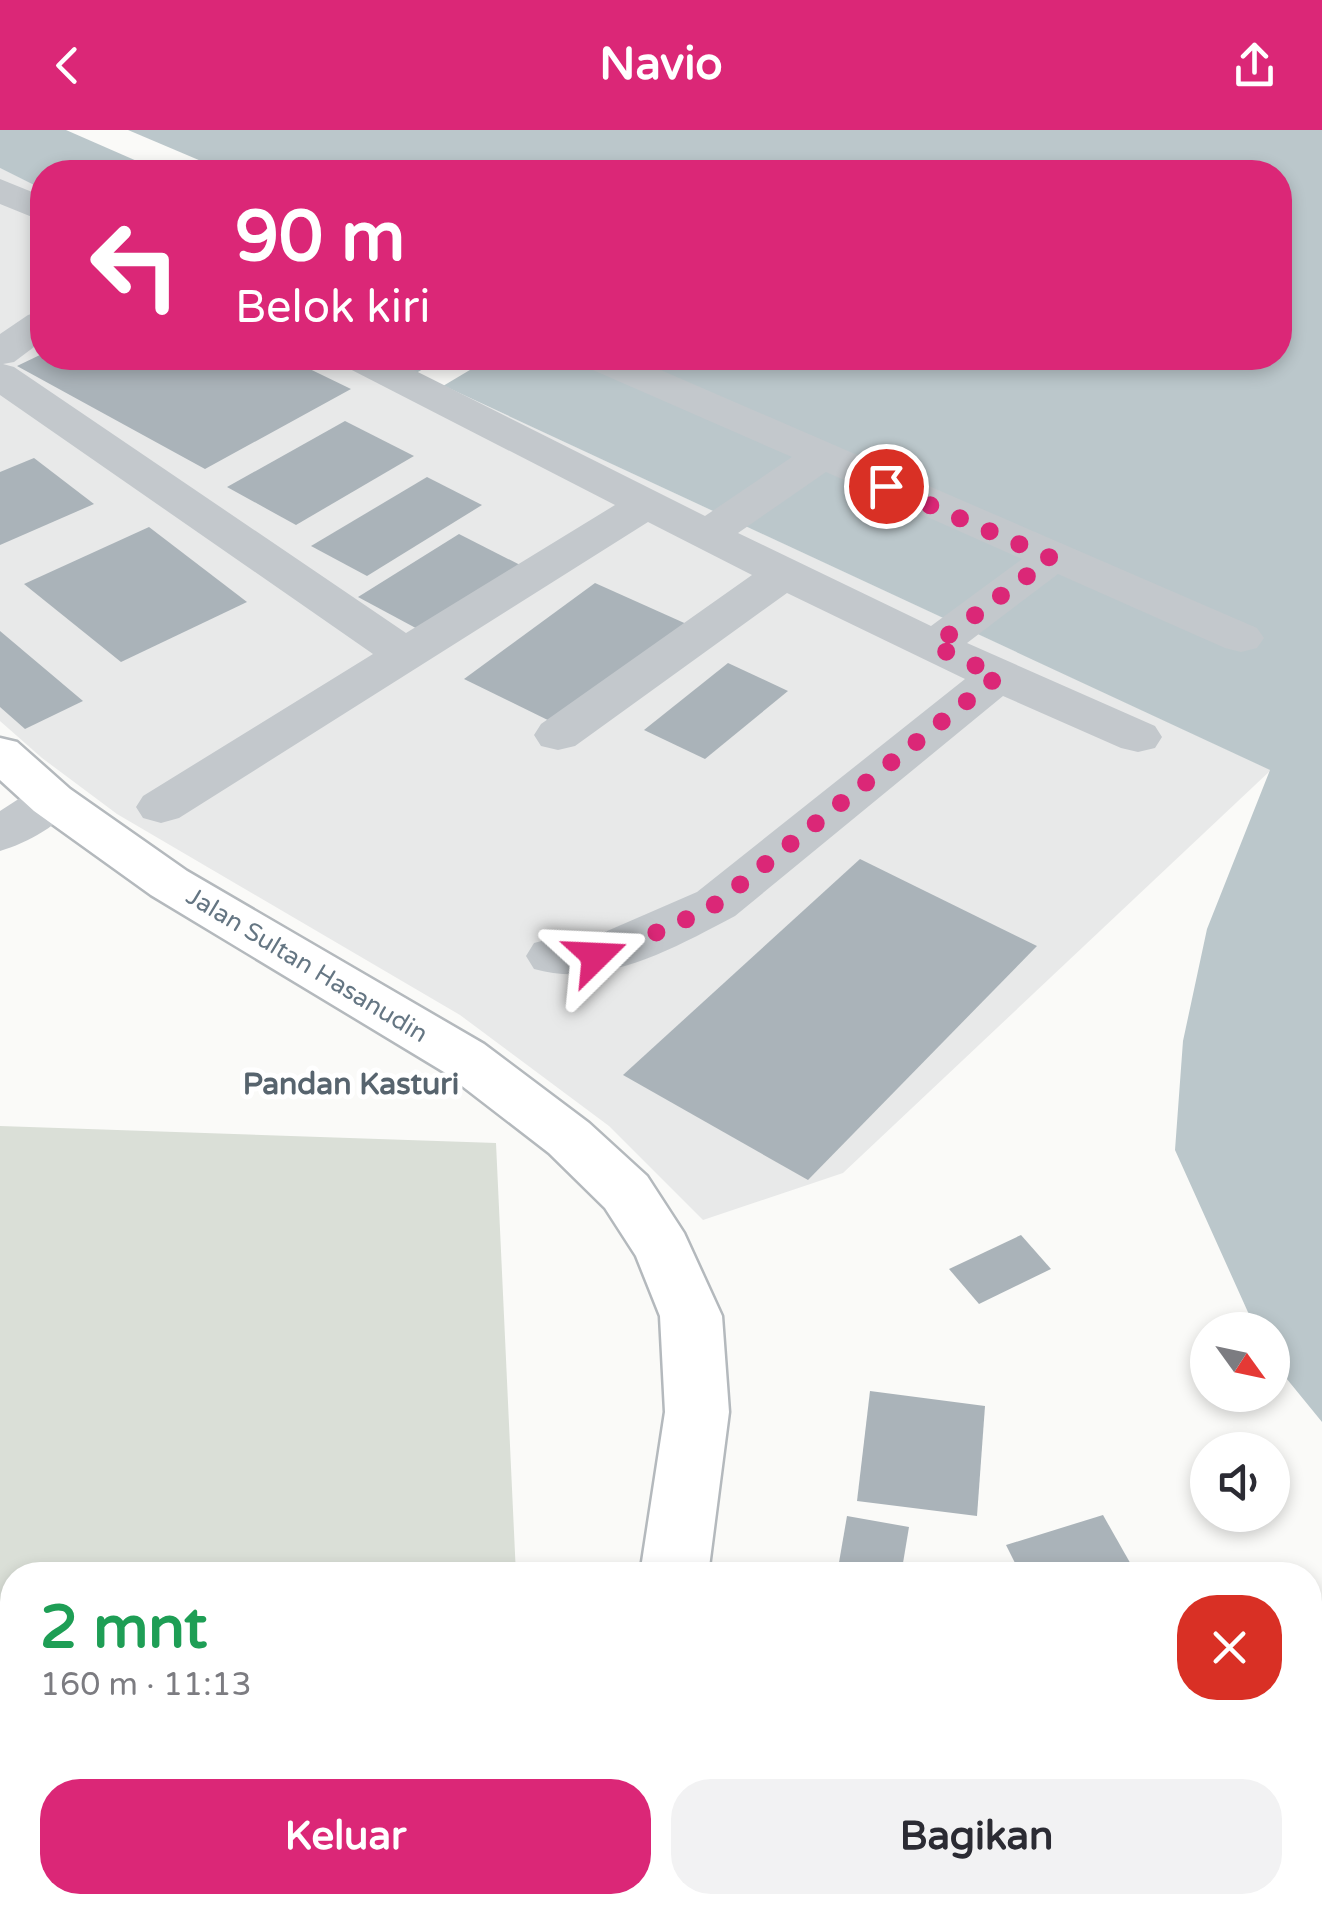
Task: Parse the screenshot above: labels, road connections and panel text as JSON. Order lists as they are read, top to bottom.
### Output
{
  "streets": {
    "highway": ["Jalan Sultan Hasanudin"]
  },
  "districts": ["Pandan Kasturi"],
  "north": "bottom right",
  "page": {
    "header": "Navio",
    "turn": ["90 m", "Belok kiri"],
    "heading": ["2 mnt", "160 m · 11:13"],
    "buttons": ["Keluar", "Bagikan"]
  }
}
